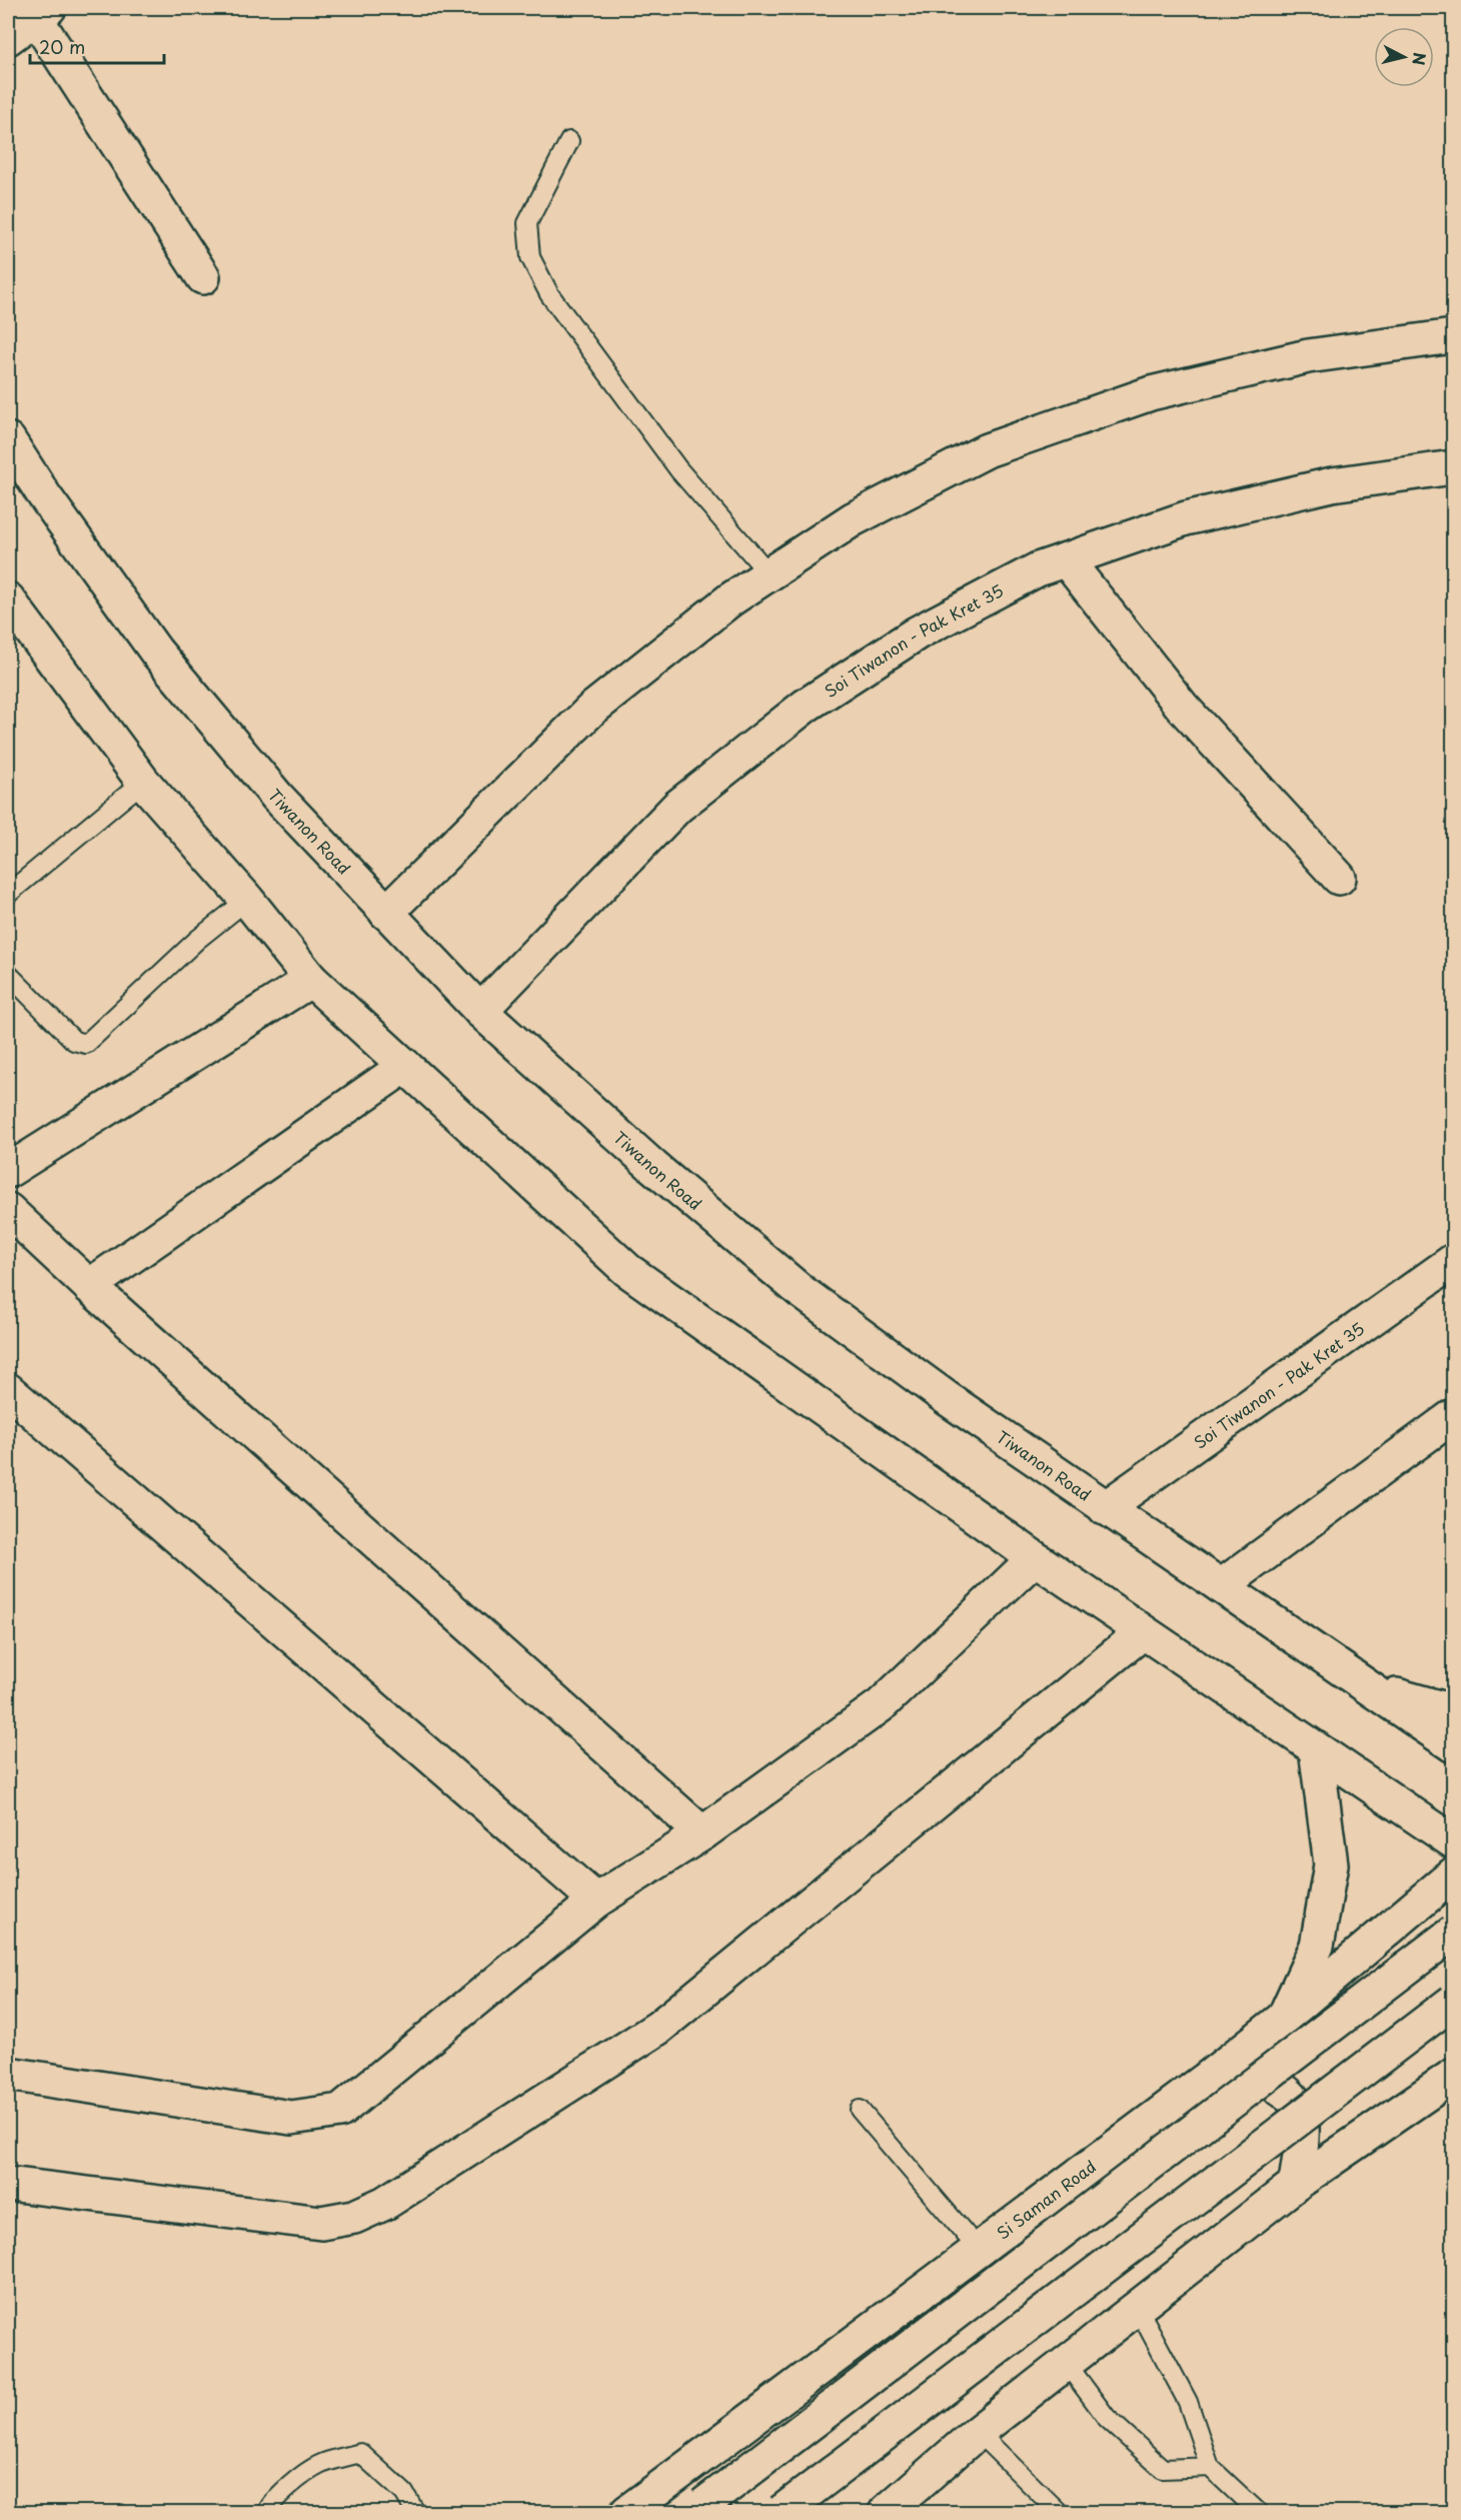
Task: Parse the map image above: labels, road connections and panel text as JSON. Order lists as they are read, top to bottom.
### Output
{
  "streets": {
    "street": ["Soi Tiwanon - Pak Kret 35", "Tiwanon Road", "Si Saman Road"]
  },
  "crossings": [
    ["Soi Tiwanon - Pak Kret 35", "Tiwanon Road"]
  ],
  "scale_bar": "20 m",
  "north": "right"
}
